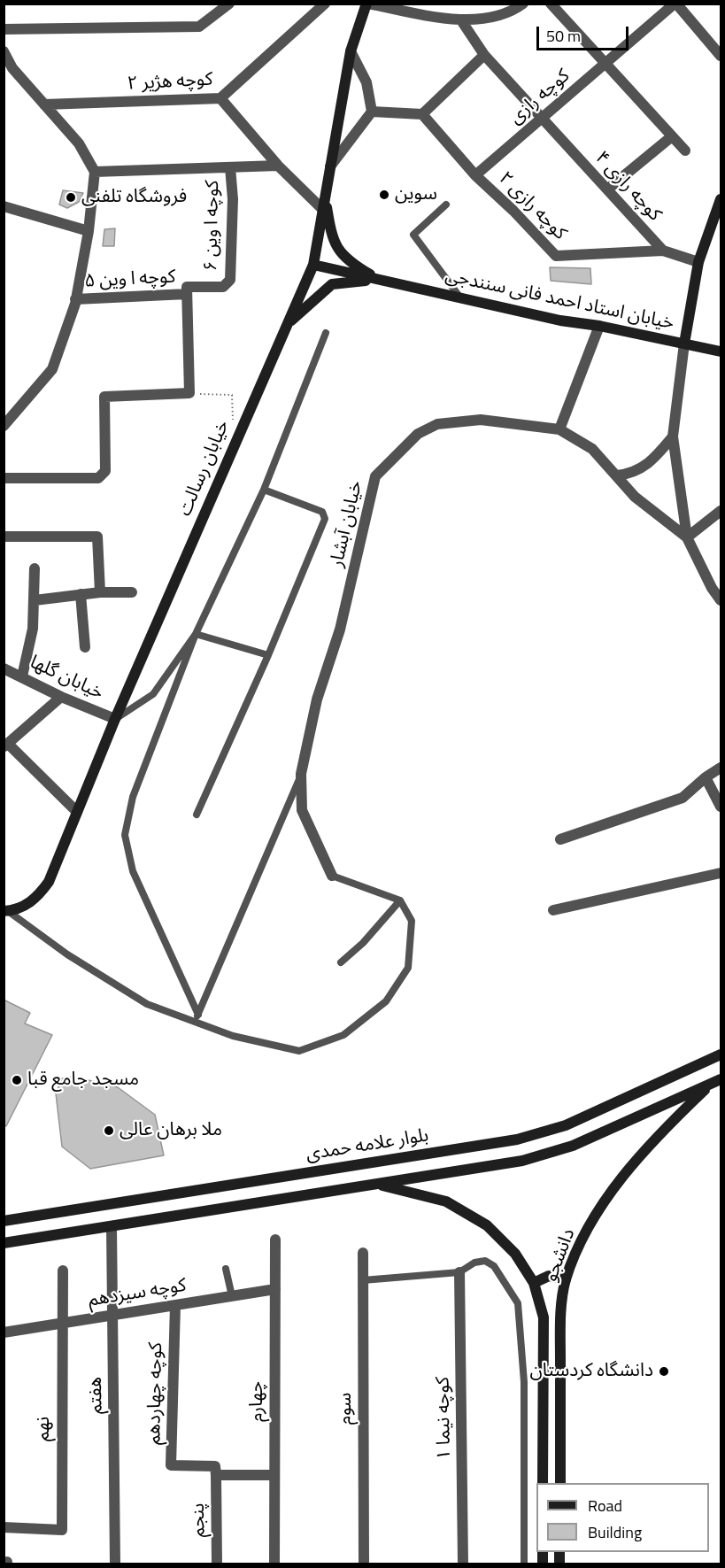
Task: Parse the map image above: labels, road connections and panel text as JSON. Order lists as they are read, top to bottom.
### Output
{
  "streets": {
    "street": [
      "کوچه هژیر ۲",
      "کوچه رازی",
      "کوچه رازی ۴",
      "کوچه رازی ۲",
      "کوچه ا وین ۶",
      "کوچه ا وین ۵",
      "خیابان استاد احمد فانی سنندجی",
      "خیابان رسالت",
      "خیابان آبشار",
      "خیابان گلها",
      "بلوار علامه حمدی",
      "دانشجو",
      "کوچه سیزدهم",
      "کوچه چهاردهم",
      "هفتم",
      "چهارم",
      "سوم",
      "کوچه نیما ۱",
      "نهم",
      "پنجم"
    ]
  },
  "crossings": [
    ["کوچه رازی", "کوچه رازی ۴"],
    ["کوچه رازی", "کوچه رازی ۲"],
    ["کوچه رازی ۴", "کوچه رازی ۲"],
    ["کوچه رازی ۴", "خیابان استاد احمد فانی سنندجی"],
    ["کوچه ا وین ۶", "کوچه ا وین ۵"],
    ["خیابان استاد احمد فانی سنندجی", "خیابان رسالت"],
    ["خیابان استاد احمد فانی سنندجی", "خیابان آبشار"],
    ["خیابان رسالت", "خیابان گلها"],
    ["کوچه سیزدهم", "کوچه چهاردهم"],
    ["کوچه سیزدهم", "هفتم"],
    ["کوچه سیزدهم", "چهارم"],
    ["کوچه سیزدهم", "نهم"],
    ["کوچه چهاردهم", "چهارم"],
    ["کوچه چهاردهم", "پنجم"]
  ],
  "places": [
    "سوین",
    "فروشگاه تلفنی",
    "مسجد جامع قبا",
    "ملا برهان عالی",
    "دانشگاه کردستان"
  ],
  "legend": ["Road", "Building"],
  "scale_bar": "50 m"
}
